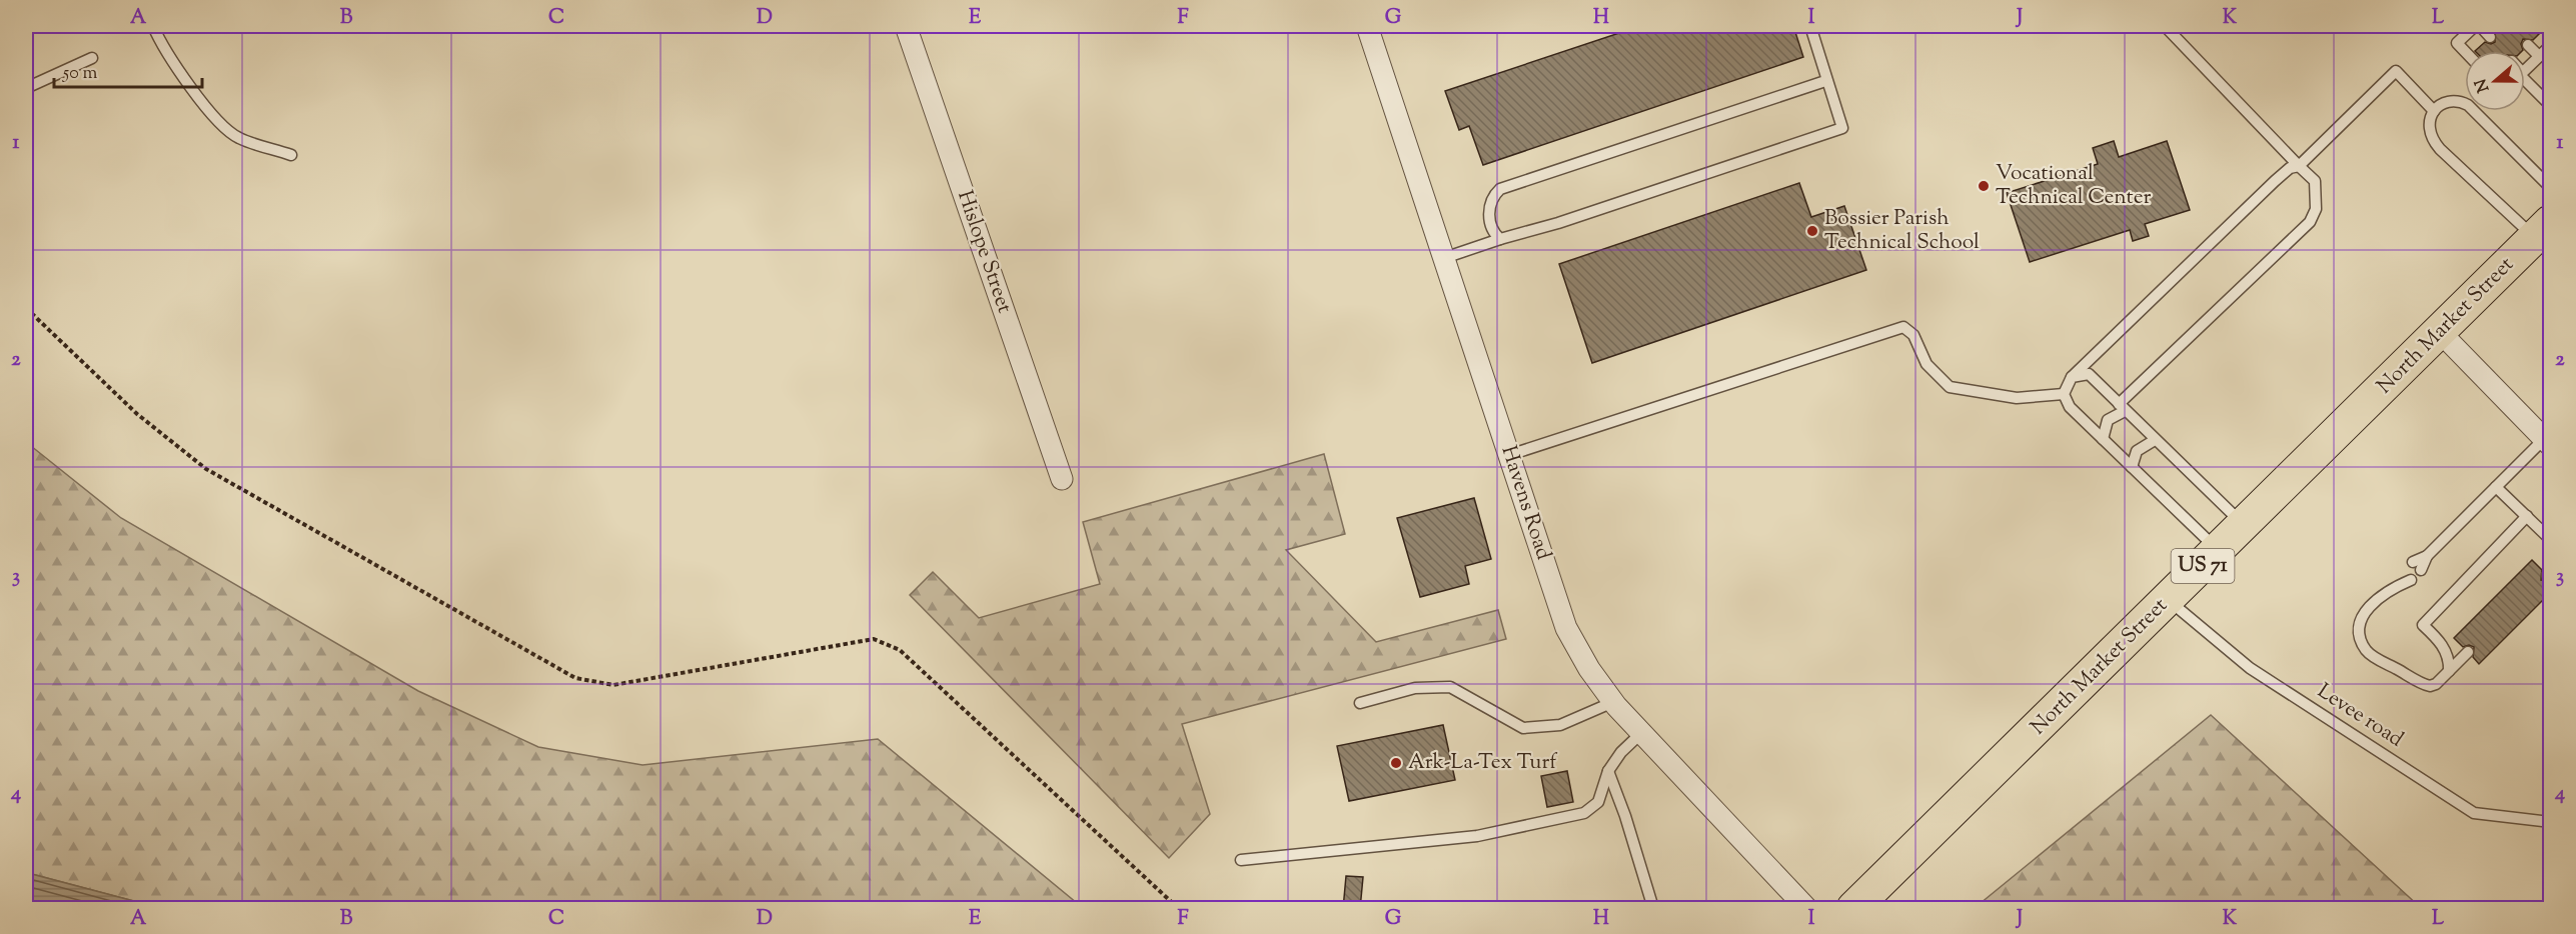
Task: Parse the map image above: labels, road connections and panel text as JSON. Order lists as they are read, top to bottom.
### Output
{
  "streets": {
    "main road": ["North Market Street", "US 71"],
    "street": ["Hislope Street", "Havens Road"],
    "lane": ["Levee road"]
  },
  "crossings": [
    ["North Market Street", "Levee road"]
  ],
  "places": ["Vocational Technical Center", "Bossier Parish Technical School", "Ark-La-Tex Turf"],
  "scale_bar": "50 m",
  "north": "left",
  "grid": {
    "columns": [
      "A",
      "B",
      "C",
      "D",
      "E",
      "F",
      "G",
      "H",
      "I",
      "J",
      "K",
      "L"
    ],
    "rows": [
      "1",
      "2",
      "3",
      "4"
    ]
  }
}
